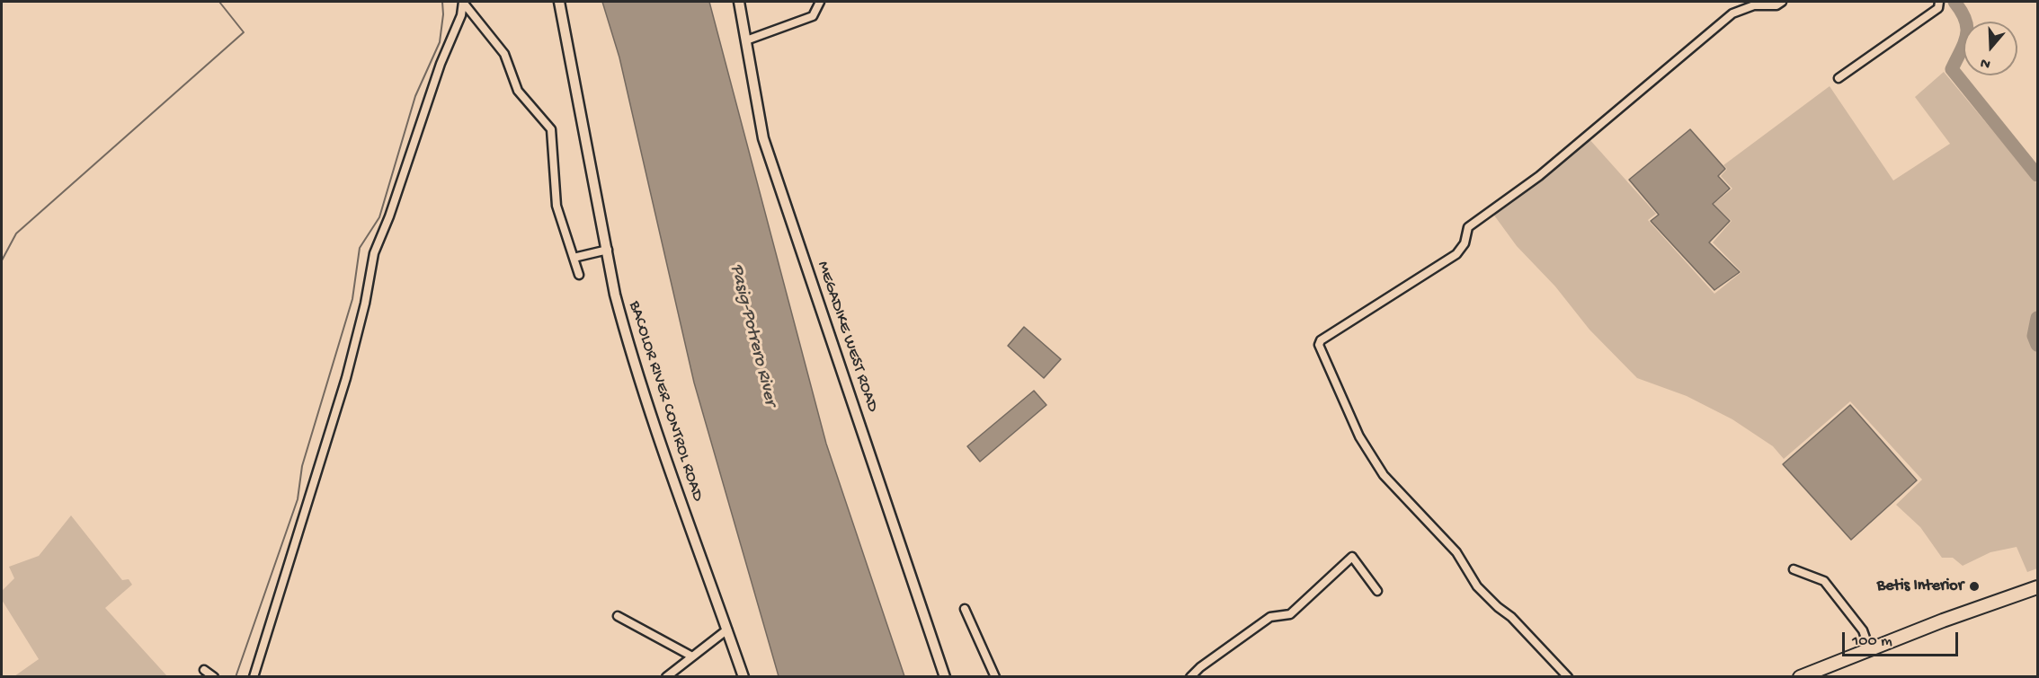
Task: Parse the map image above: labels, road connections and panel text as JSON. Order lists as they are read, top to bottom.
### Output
{
  "streets": {
    "street": ["MEGADIKE WEST ROAD", "BACOLOR RIVER CONTROL ROAD"]
  },
  "water": ["Pasig-Potrero River"],
  "places": ["Betis Interior"],
  "scale_bar": "100 m",
  "north": "bottom"
}
